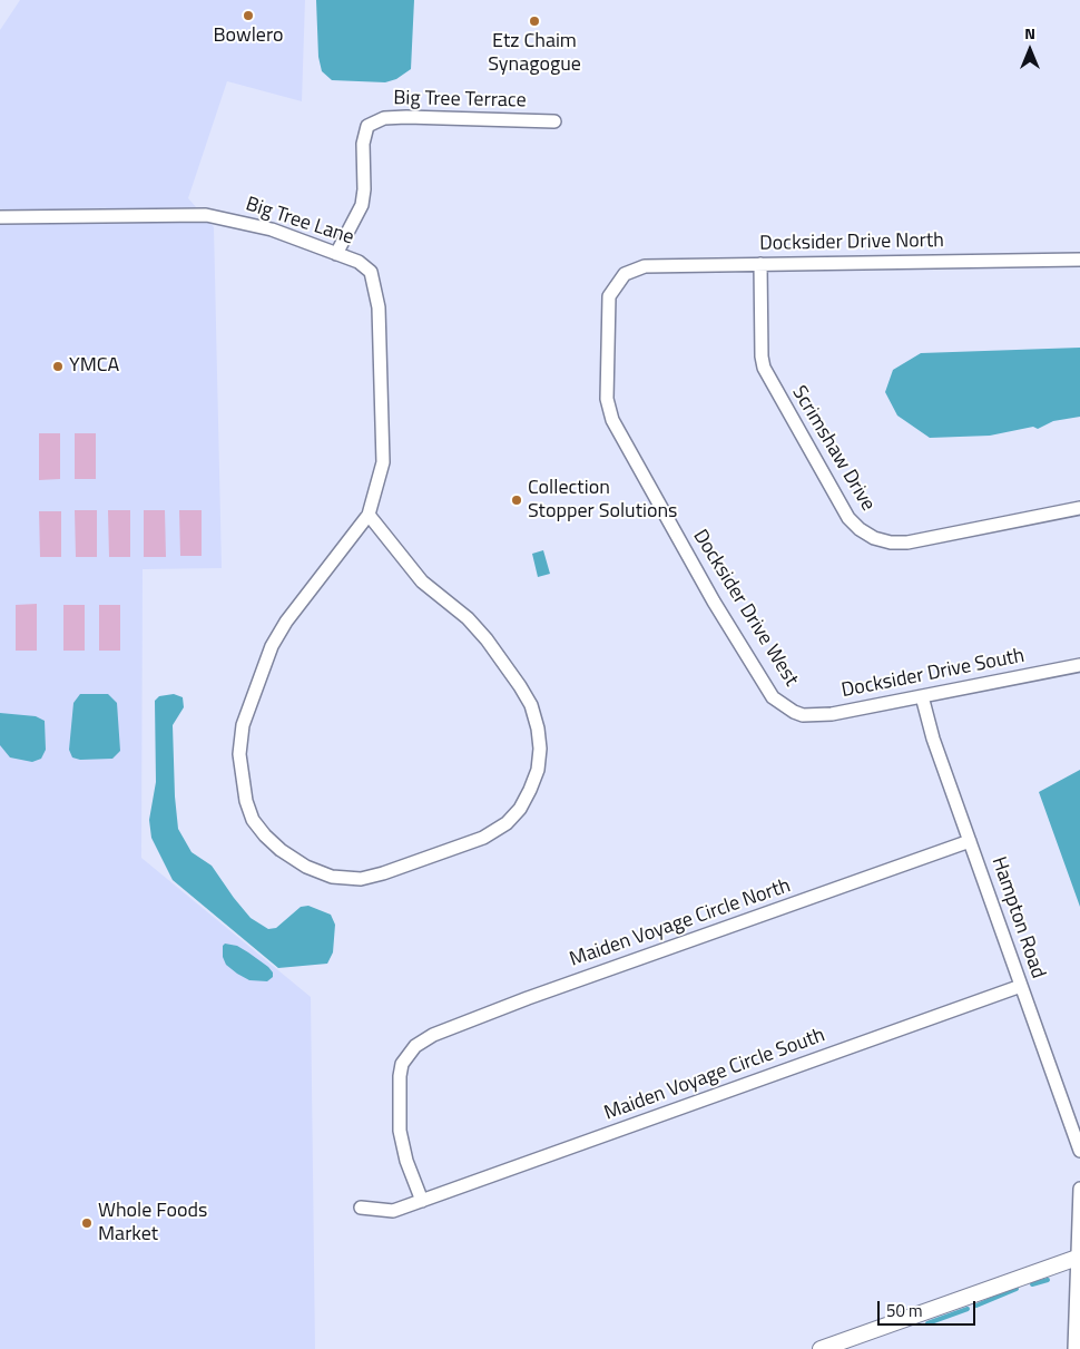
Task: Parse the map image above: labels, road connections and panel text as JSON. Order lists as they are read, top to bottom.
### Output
{
  "streets": {
    "street": [
      "Big Tree Terrace",
      "Big Tree Lane",
      "Docksider Drive North",
      "Scrimshaw Drive",
      "Docksider Drive West",
      "Docksider Drive South",
      "Hampton Road",
      "Maiden Voyage Circle North",
      "Maiden Voyage Circle South"
    ]
  },
  "crossings": [
    ["Big Tree Terrace", "Big Tree Lane"],
    ["Docksider Drive North", "Scrimshaw Drive"],
    ["Docksider Drive North", "Docksider Drive West"],
    ["Docksider Drive West", "Docksider Drive South"],
    ["Docksider Drive South", "Hampton Road"],
    ["Hampton Road", "Maiden Voyage Circle North"],
    ["Hampton Road", "Maiden Voyage Circle South"],
    ["Maiden Voyage Circle North", "Maiden Voyage Circle South"]
  ],
  "places": [
    "Bowlero",
    "Etz Chaim Synagogue",
    "YMCA",
    "Collection Stopper Solutions",
    "Whole Foods Market"
  ],
  "scale_bar": "50 m",
  "north": "top"
}
